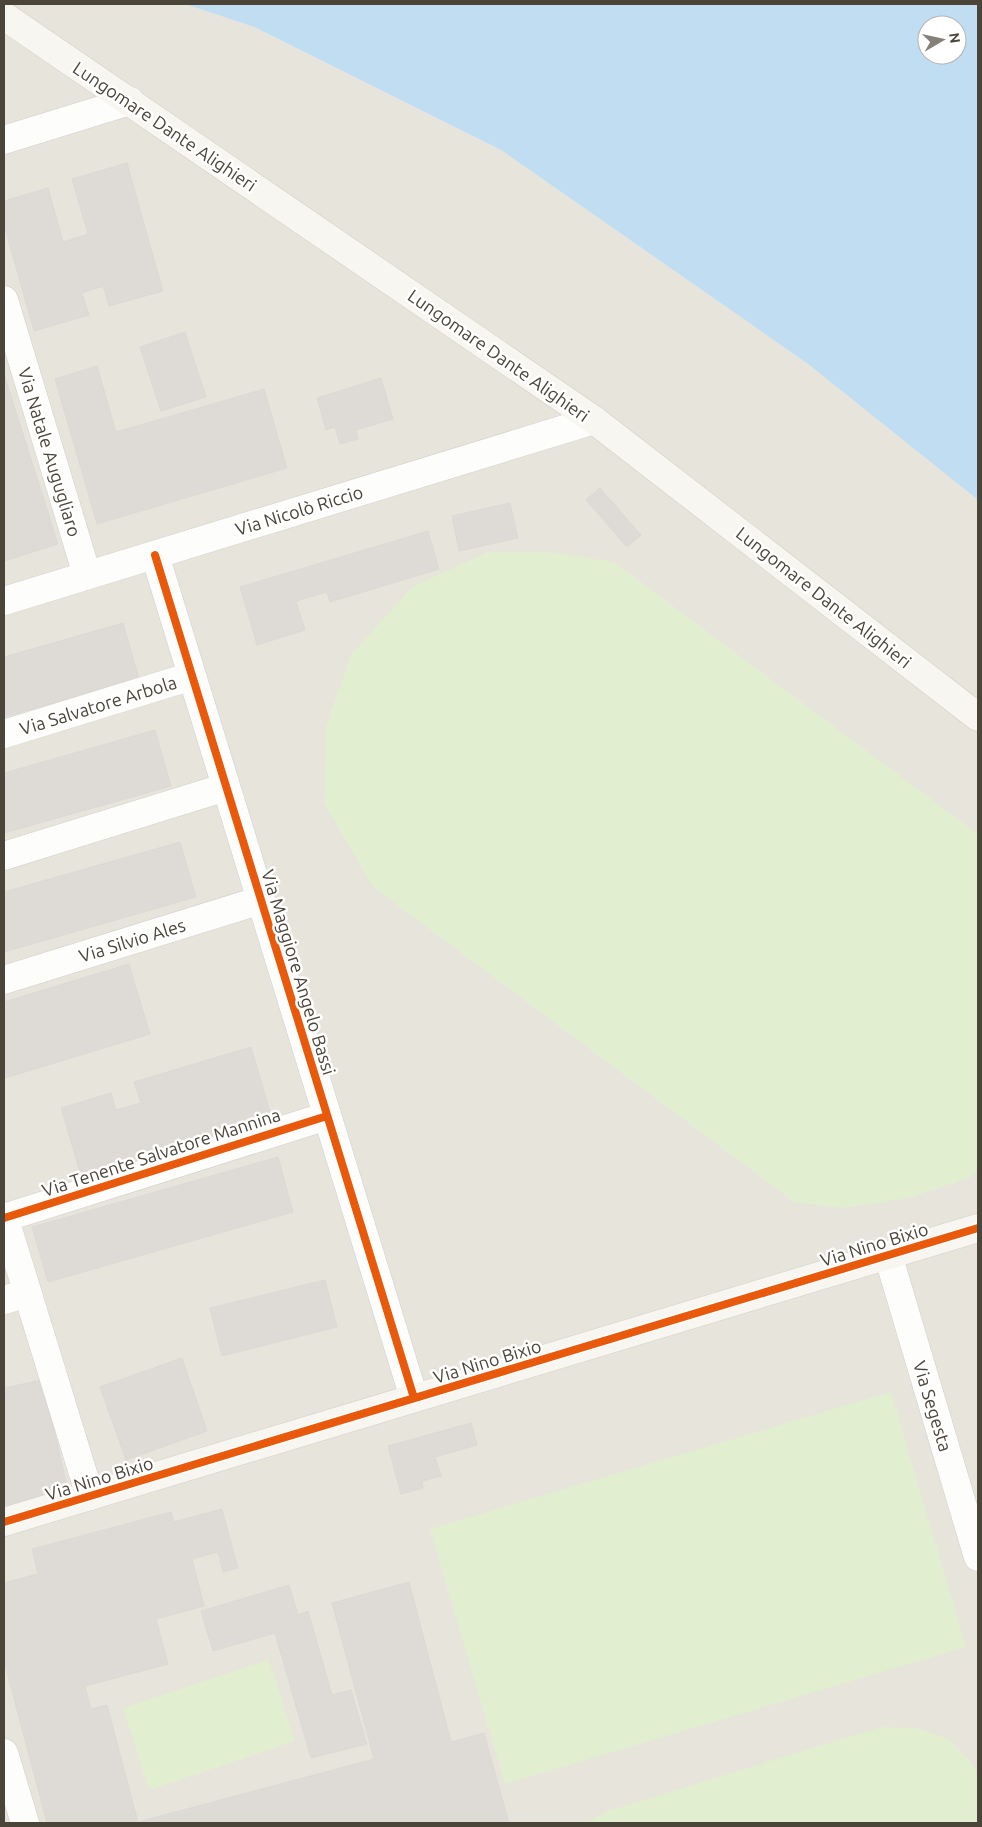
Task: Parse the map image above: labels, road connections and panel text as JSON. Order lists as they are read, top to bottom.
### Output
{
  "streets": {
    "main road": ["Lungomare Dante Alighieri", "Via Nino Bixio"],
    "street": [
      "Via Natale Augugliaro",
      "Via Nicolò Riccio",
      "Via Salvatore Arbola",
      "Via Silvio Ales",
      "Via Maggiore Angelo Bassi",
      "Via Tenente Salvatore Mannina",
      "Via Segesta"
    ]
  },
  "crossings": [
    ["Lungomare Dante Alighieri", "Via Nicolò Riccio"],
    ["Via Natale Augugliaro", "Via Nicolò Riccio"],
    ["Via Nicolò Riccio", "Via Maggiore Angelo Bassi"],
    ["Via Salvatore Arbola", "Via Maggiore Angelo Bassi"],
    ["Via Silvio Ales", "Via Maggiore Angelo Bassi"],
    ["Via Maggiore Angelo Bassi", "Via Tenente Salvatore Mannina"],
    ["Via Maggiore Angelo Bassi", "Via Nino Bixio"],
    ["Via Nino Bixio", "Via Segesta"]
  ],
  "north": "right"
}
